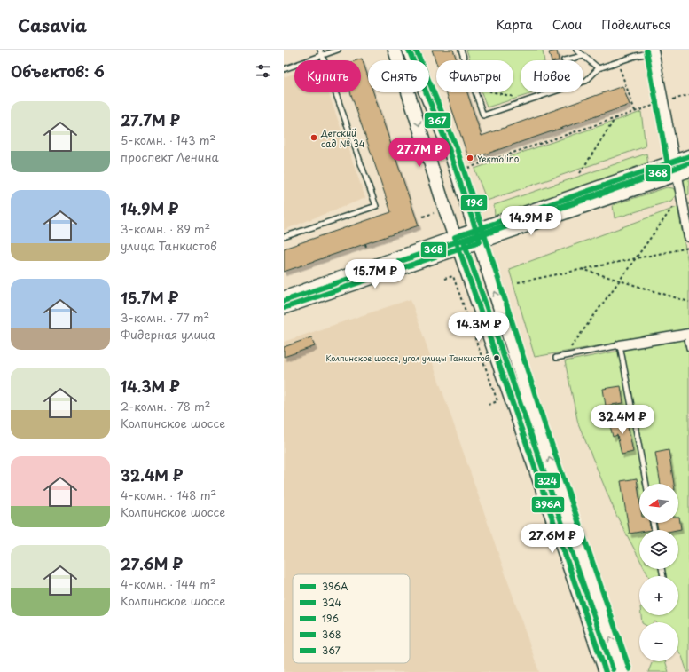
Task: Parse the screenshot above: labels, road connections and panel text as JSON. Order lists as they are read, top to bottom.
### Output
{
  "places": ["Детский сад № 34", "Yermolino", "Колпинское шоссе, угол улицы Танкистов"],
  "lines": [
    "transit line 196",
    "transit line 367",
    "transit line 368",
    "transit line 396А",
    "transit line 324"
  ],
  "legend": [
    "396А",
    "324",
    "196",
    "368",
    "367"
  ],
  "north": "left",
  "page": {
    "header": "Casavia",
    "nav": ["Карта", "Слои", "Поделиться"],
    "heading": "Объектов: 6",
    "chip": [
      "Купить",
      "Снять",
      "Фильтры",
      "Новое"
    ],
    "list": [
      {
        "name": "27.7M ₽",
        "note": "5-комн. · 143 m² · проспект Ленина"
      },
      {
        "name": "14.9M ₽",
        "note": "3-комн. · 89 m² · улица Танкистов"
      },
      {
        "name": "15.7M ₽",
        "note": "3-комн. · 77 m² · Фидерная улица"
      },
      {
        "name": "14.3M ₽",
        "note": "2-комн. · 78 m² · Колпинское шоссе"
      },
      {
        "name": "32.4M ₽",
        "note": "4-комн. · 148 m² · Колпинское шоссе"
      },
      {
        "name": "27.6M ₽",
        "note": "4-комн. · 144 m² · Колпинское шоссе"
      }
    ],
    "price": [
      "27.7M ₽",
      "14.9M ₽",
      "15.7M ₽",
      "14.3M ₽",
      "32.4M ₽",
      "27.6M ₽"
    ],
    "map_buttons": ["+", "−"]
  }
}
